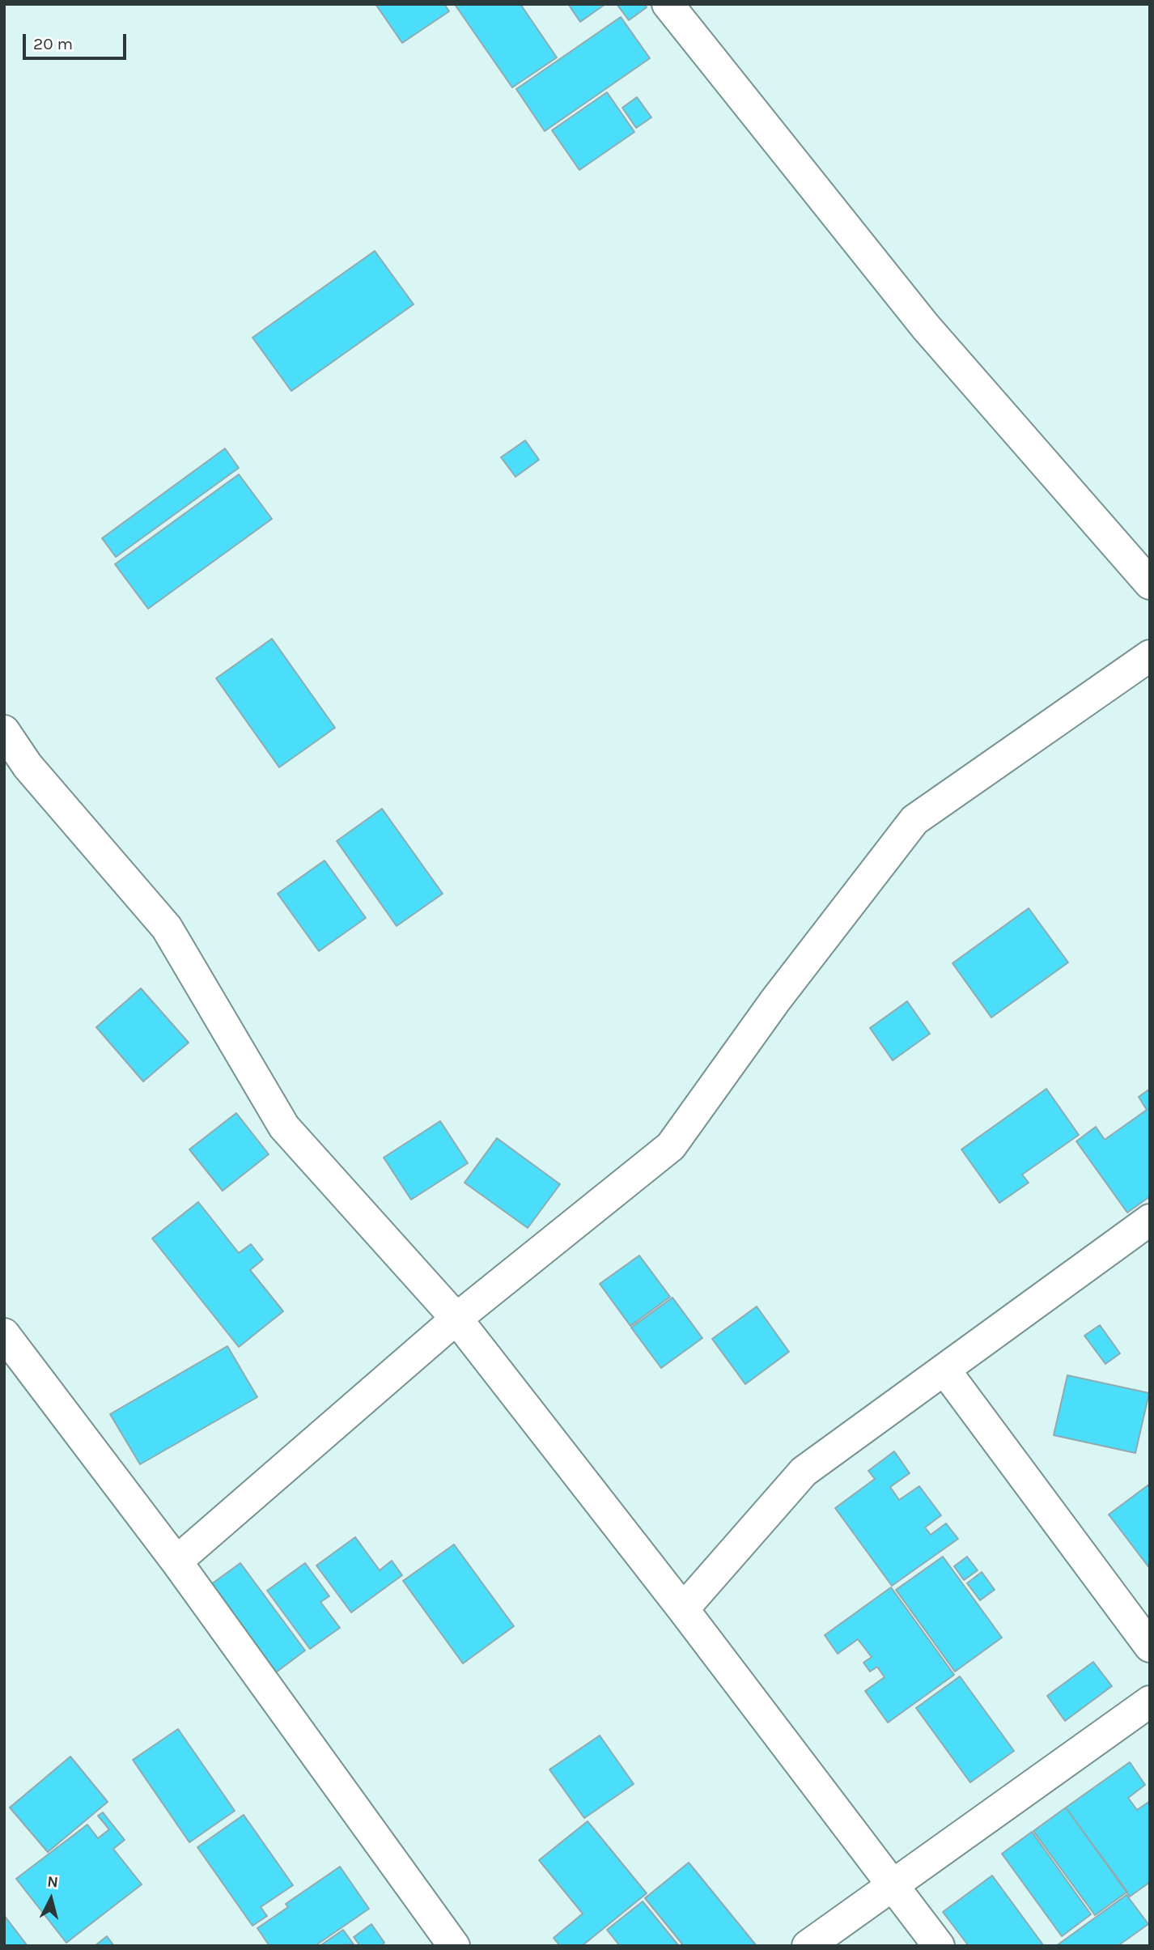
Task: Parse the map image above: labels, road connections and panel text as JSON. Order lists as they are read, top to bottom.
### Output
{
  "scale_bar": "20 m",
  "north": "top"
}
